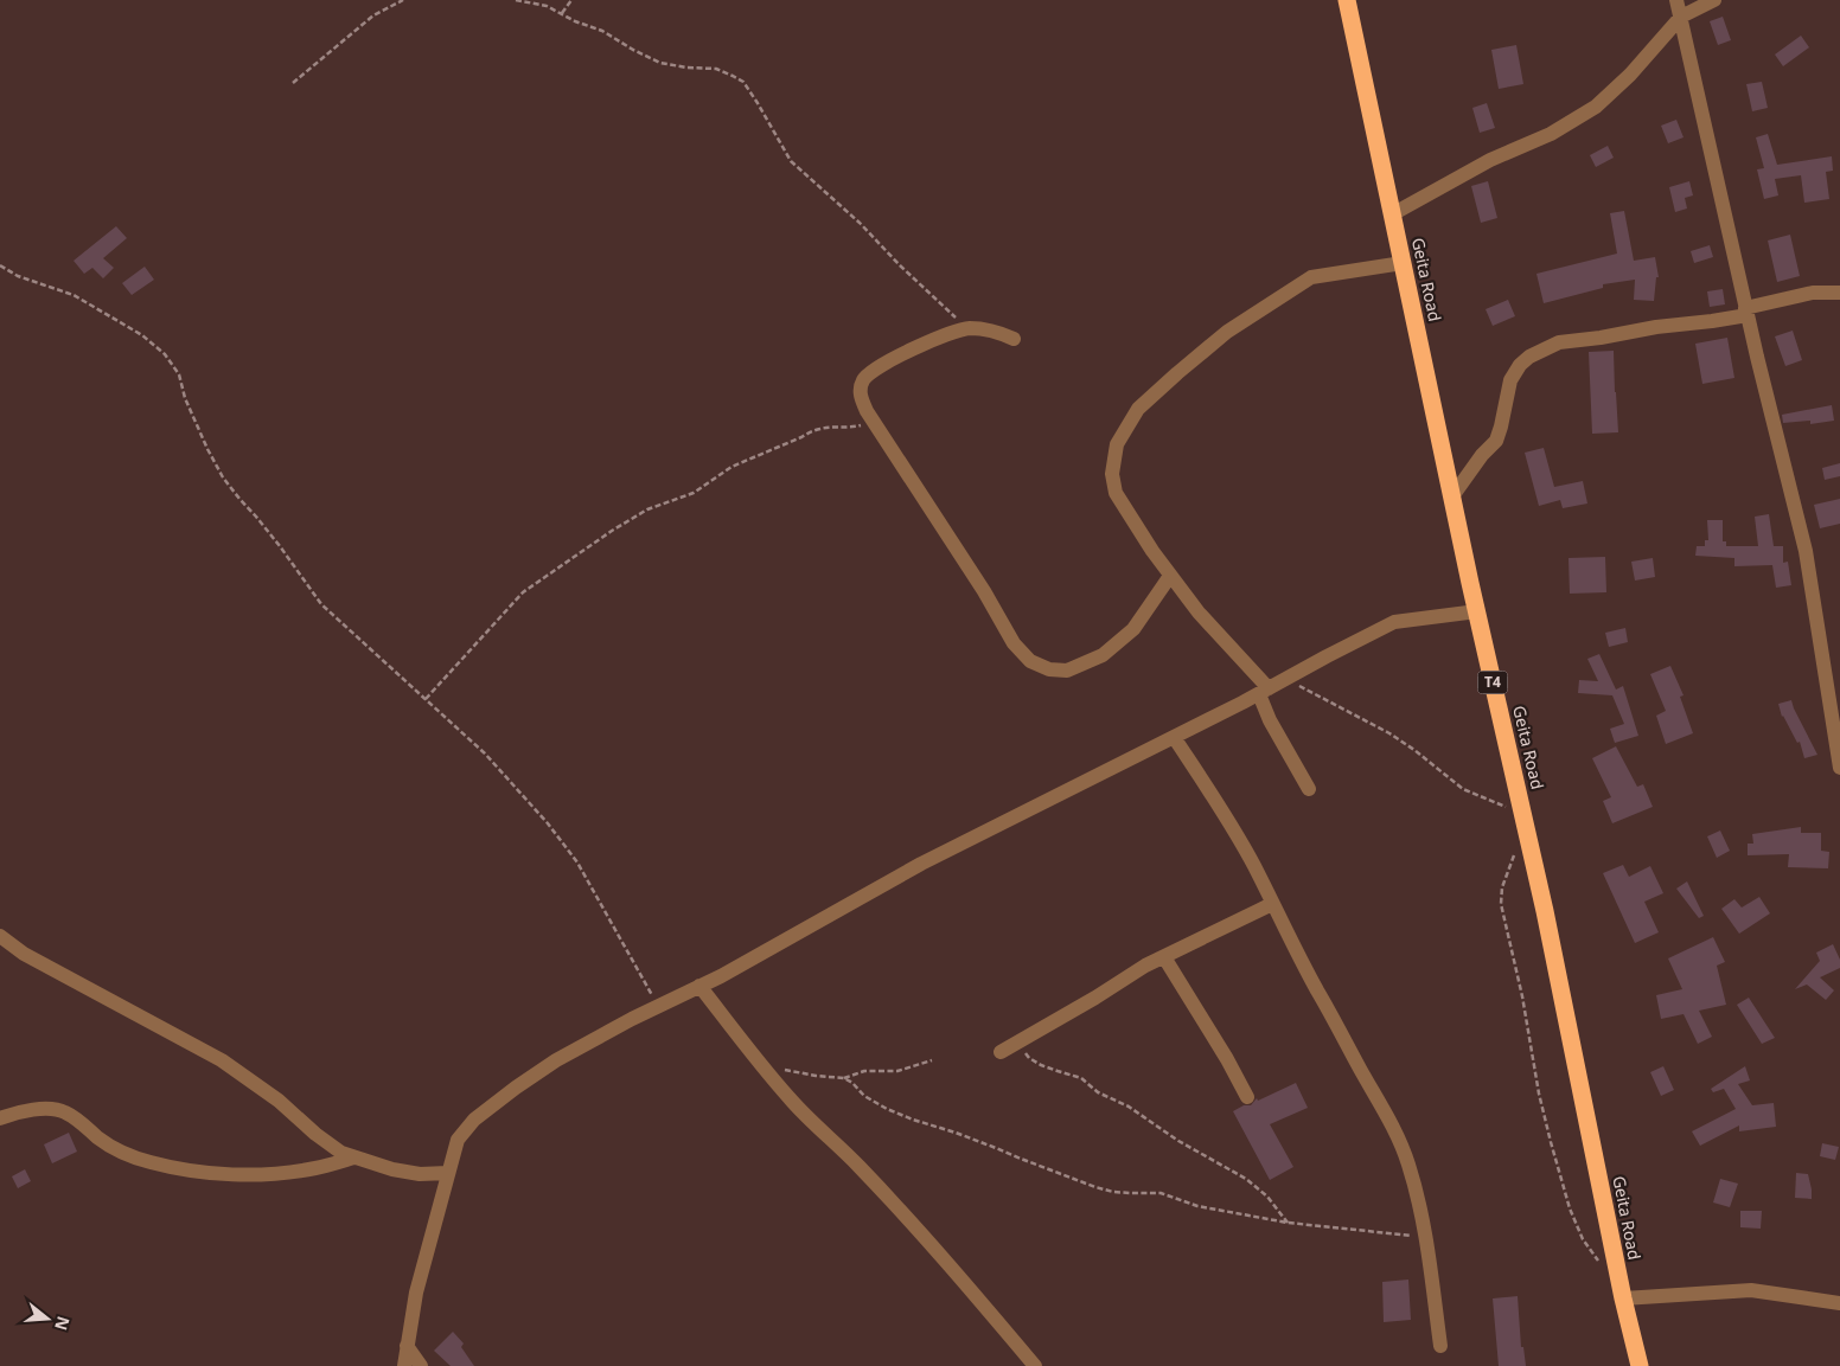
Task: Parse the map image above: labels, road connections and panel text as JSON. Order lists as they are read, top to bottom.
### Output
{
  "streets": {
    "highway": ["Geita Road", "T4"]
  },
  "north": "right"
}
